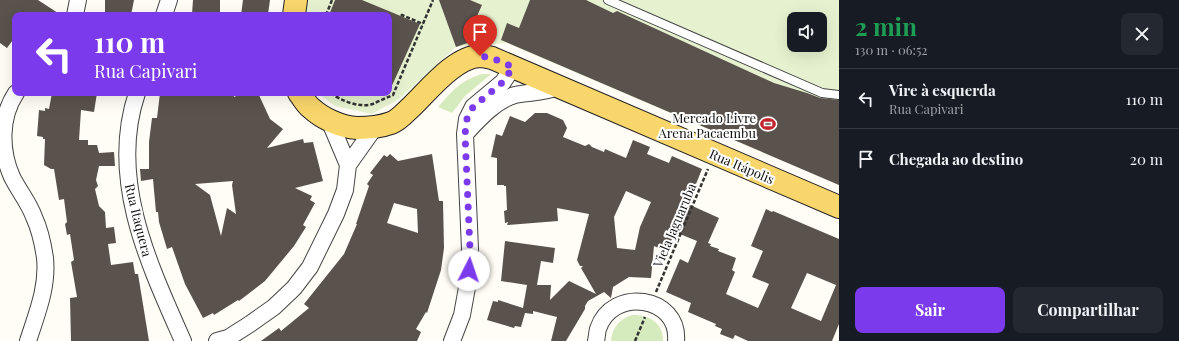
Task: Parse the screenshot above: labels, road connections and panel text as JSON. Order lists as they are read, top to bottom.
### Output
{
  "streets": {
    "main road": ["Rua Itápolis"],
    "street": ["Rua Itaquera"],
    "path": ["Viela Jaguaruba"]
  },
  "crossings": [
    ["Rua Itápolis", "Viela Jaguaruba"]
  ],
  "places": {
    "sports": ["Mercado Livre Arena Pacaembu"]
  },
  "page": {
    "heading": ["2 min", "130 m · 06:52"],
    "turn": ["110 m", "Rua Capivari"],
    "list": [
      {
        "name": "Vire à esquerda",
        "note": "Rua Capivari",
        "value": "110 m"
      },
      {
        "name": "Chegada ao destino",
        "value": "20 m"
      }
    ],
    "buttons": ["Sair", "Compartilhar"]
  }
}
